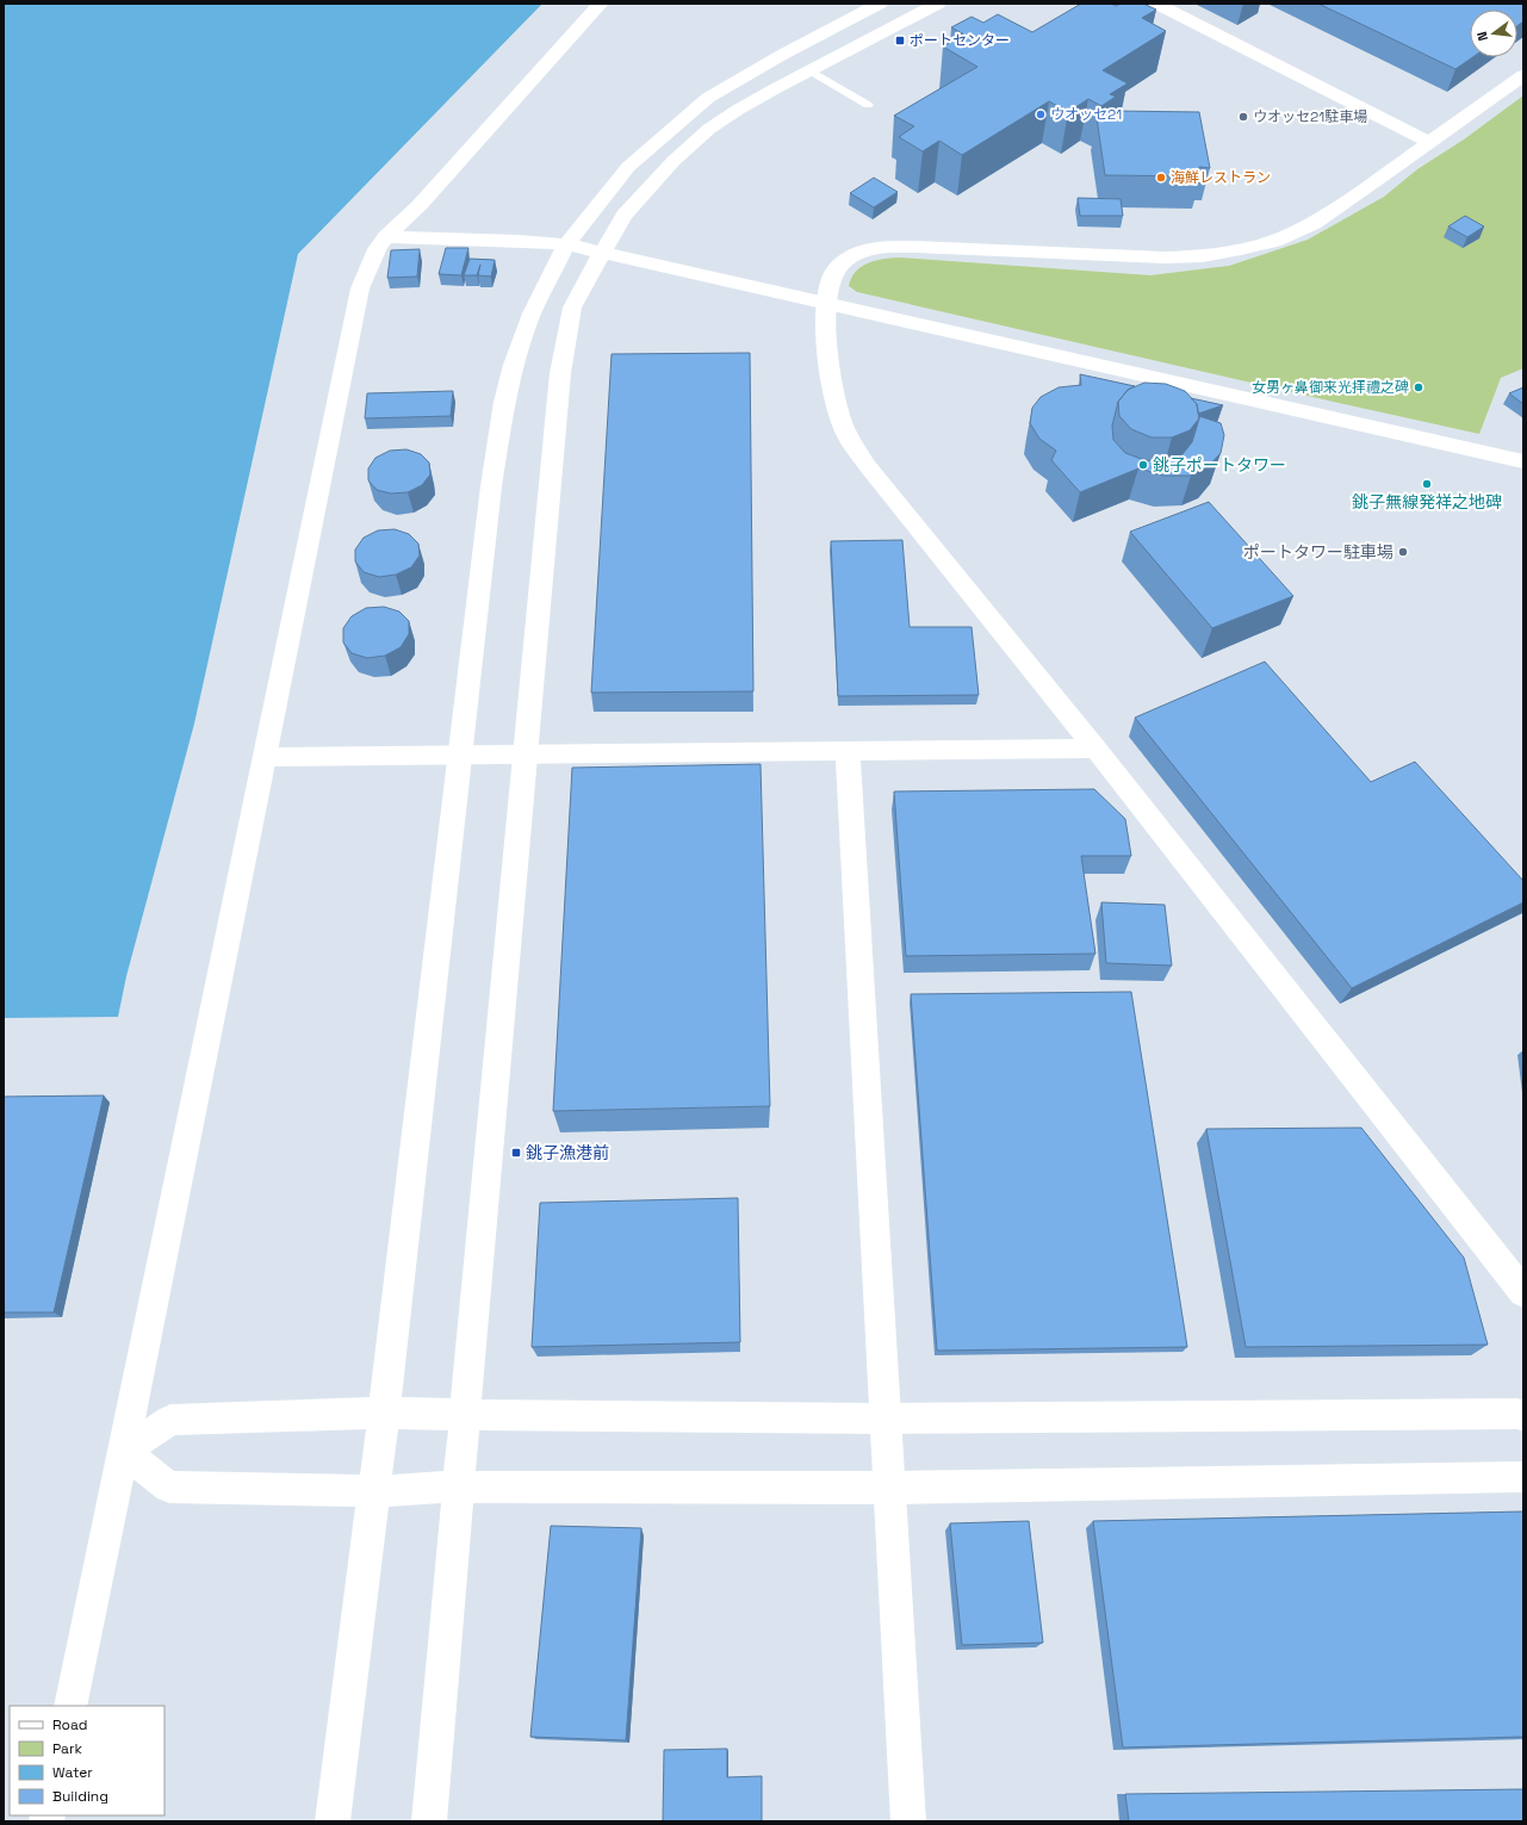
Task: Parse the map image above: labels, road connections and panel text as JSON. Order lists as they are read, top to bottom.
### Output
{
  "places": {
    "transit": ["ポートセンター", "銚子漁港前"],
    "other": [
      "ウオッセ21",
      "ウオッセ21駐車場",
      "海鮮レストラン",
      "女男ヶ鼻御来光拝禮之碑",
      "銚子ポートタワー",
      "銚子無線発祥之地碑",
      "ポートタワー駐車場"
    ]
  },
  "legend": [
    "Road",
    "Park",
    "Water",
    "Building"
  ],
  "north": "left"
}
